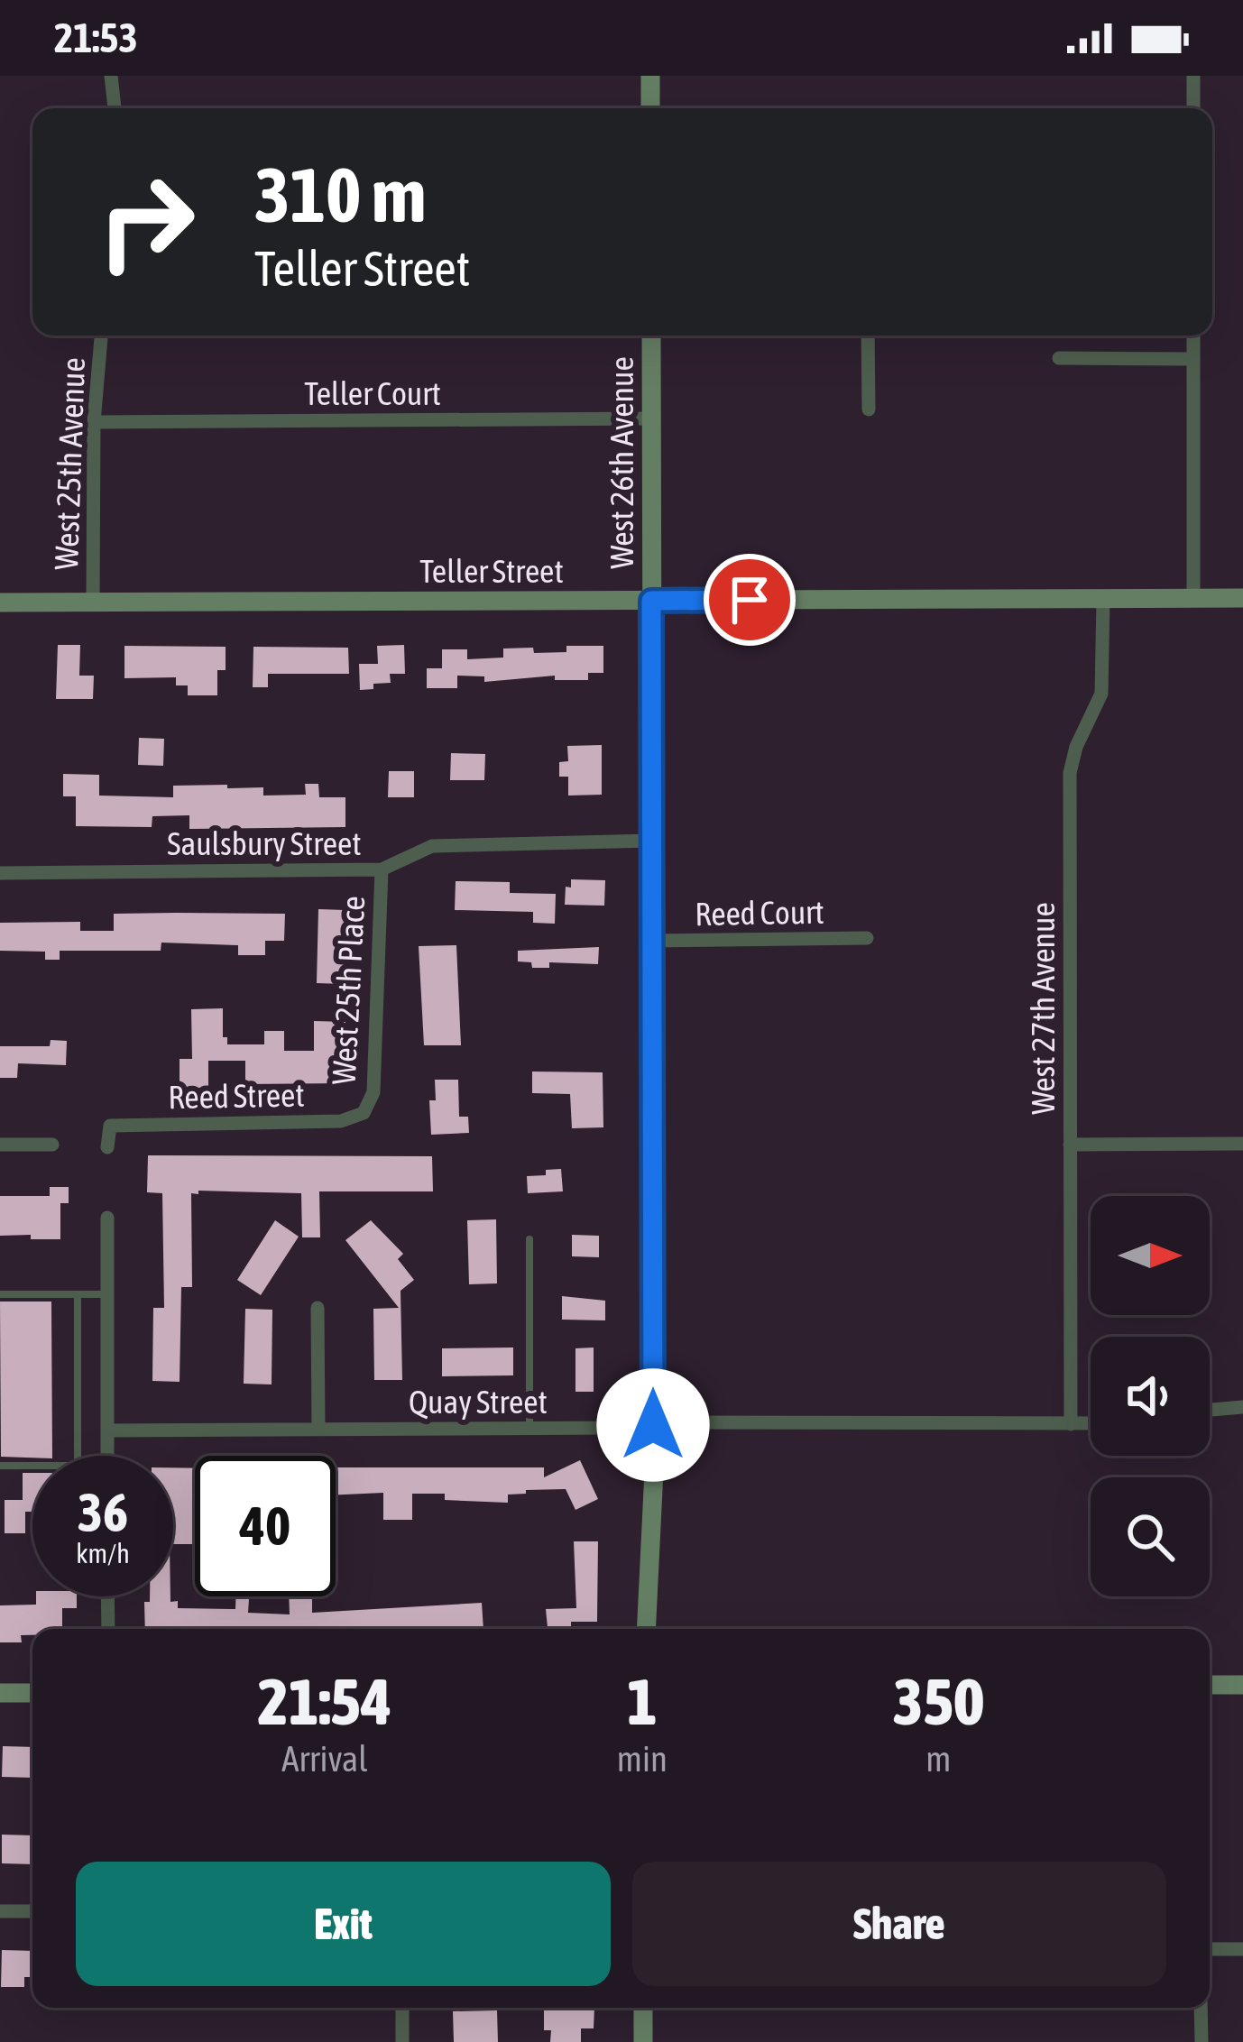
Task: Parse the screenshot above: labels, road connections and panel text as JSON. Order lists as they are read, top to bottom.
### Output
{
  "streets": {
    "street": [
      "Teller Court",
      "West 26th Avenue",
      "West 25th Avenue",
      "Teller Street",
      "Saulsbury Street",
      "Reed Court",
      "West 25th Place",
      "West 27th Avenue",
      "Reed Street",
      "Quay Street"
    ]
  },
  "crossings": [
    ["Teller Court", "West 26th Avenue"],
    ["Teller Court", "West 25th Avenue"],
    ["West 26th Avenue", "Teller Street"],
    ["West 26th Avenue", "Saulsbury Street"],
    ["West 26th Avenue", "Reed Court"],
    ["West 26th Avenue", "Quay Street"],
    ["West 25th Avenue", "Teller Street"],
    ["Teller Street", "West 27th Avenue"],
    ["Saulsbury Street", "West 25th Place"],
    ["West 25th Place", "Reed Street"],
    ["West 27th Avenue", "Quay Street"]
  ],
  "north": "right",
  "page": {
    "status": "21:53",
    "turn": ["310 m", "Teller Street"],
    "speed": "36 km/h",
    "limit": "40",
    "eta": [
      "21:54",
      "Arrival",
      "1",
      "min",
      "350",
      "m"
    ],
    "buttons": ["Exit", "Share"]
  }
}
